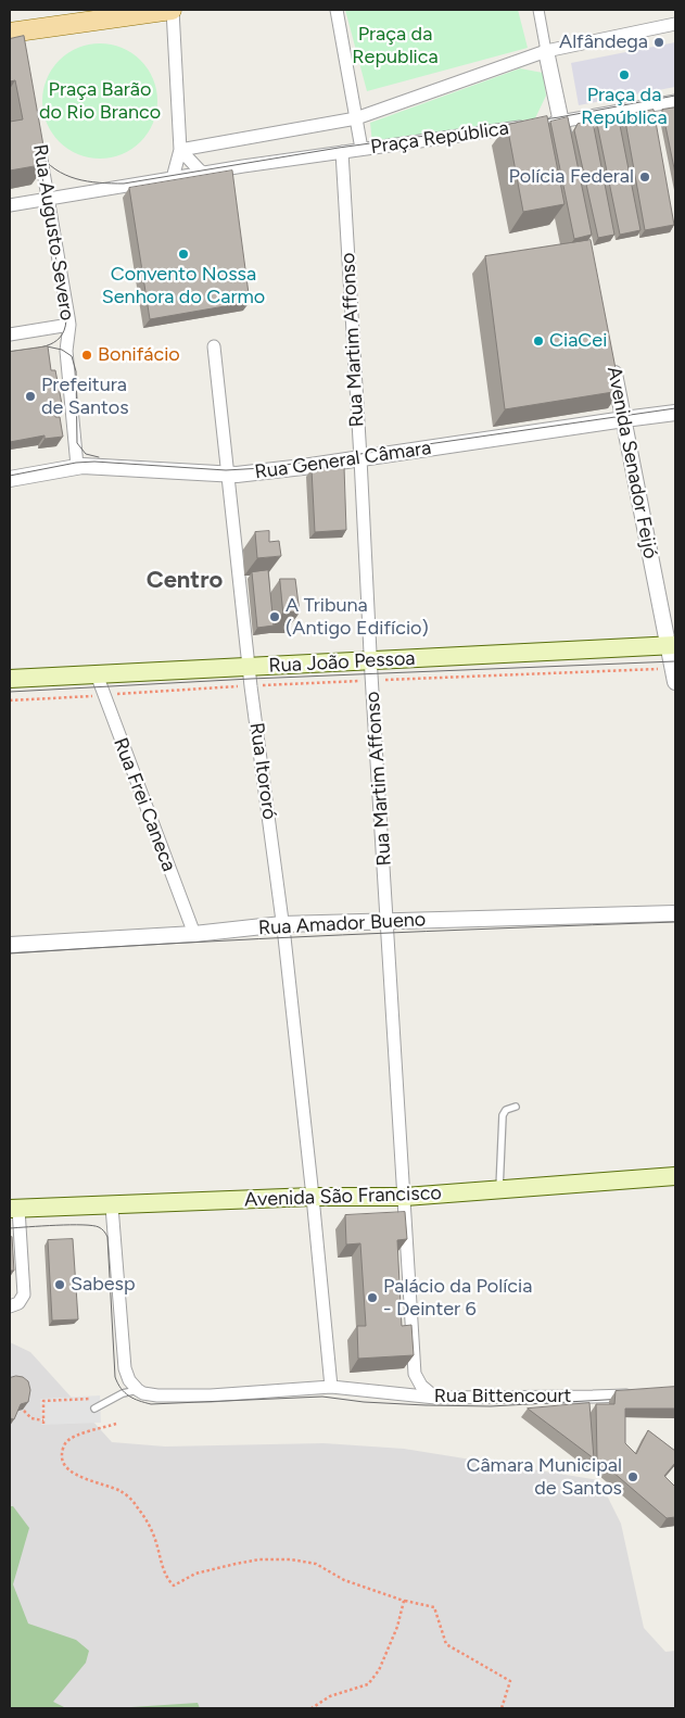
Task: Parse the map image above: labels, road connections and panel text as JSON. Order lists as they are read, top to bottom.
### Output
{
  "streets": {
    "main road": ["Rua João Pessoa", "Avenida São Francisco"],
    "street": [
      "Praça República",
      "Rua Augusto Severo",
      "Rua Martim Affonso",
      "Rua General Câmara",
      "Avenida Senador Feijó",
      "Rua Itororó",
      "Rua Frei Caneca",
      "Rua Amador Bueno",
      "Rua Bittencourt"
    ]
  },
  "crossings": [
    ["Praça República", "Rua Augusto Severo"],
    ["Praça República", "Rua Martim Affonso"],
    ["Rua Augusto Severo", "Rua General Câmara"],
    ["Rua Martim Affonso", "Rua General Câmara"],
    ["Rua Martim Affonso", "Rua João Pessoa"],
    ["Rua Martim Affonso", "Rua Amador Bueno"],
    ["Rua Martim Affonso", "Avenida São Francisco"],
    ["Rua General Câmara", "Avenida Senador Feijó"],
    ["Rua General Câmara", "Rua Itororó"],
    ["Avenida Senador Feijó", "Rua João Pessoa"],
    ["Rua João Pessoa", "Rua Itororó"],
    ["Rua João Pessoa", "Rua Frei Caneca"],
    ["Rua Itororó", "Rua Amador Bueno"],
    ["Rua Itororó", "Avenida São Francisco"],
    ["Rua Itororó", "Rua Bittencourt"],
    ["Rua Frei Caneca", "Rua Amador Bueno"]
  ],
  "districts": ["Centro"],
  "parks": ["Praça da Republica", "Praça Barão do Rio Branco"],
  "places": [
    "Alfândega",
    "Praça da República",
    "Polícia Federal",
    "Convento Nossa Senhora do Carmo",
    "CiaCei",
    "Bonifácio",
    "Prefeitura de Santos",
    "A Tribuna (Antigo Edifício)",
    "Sabesp",
    "Palácio da Polícia - Deinter 6",
    "Câmara Municipal de Santos"
  ]
}
